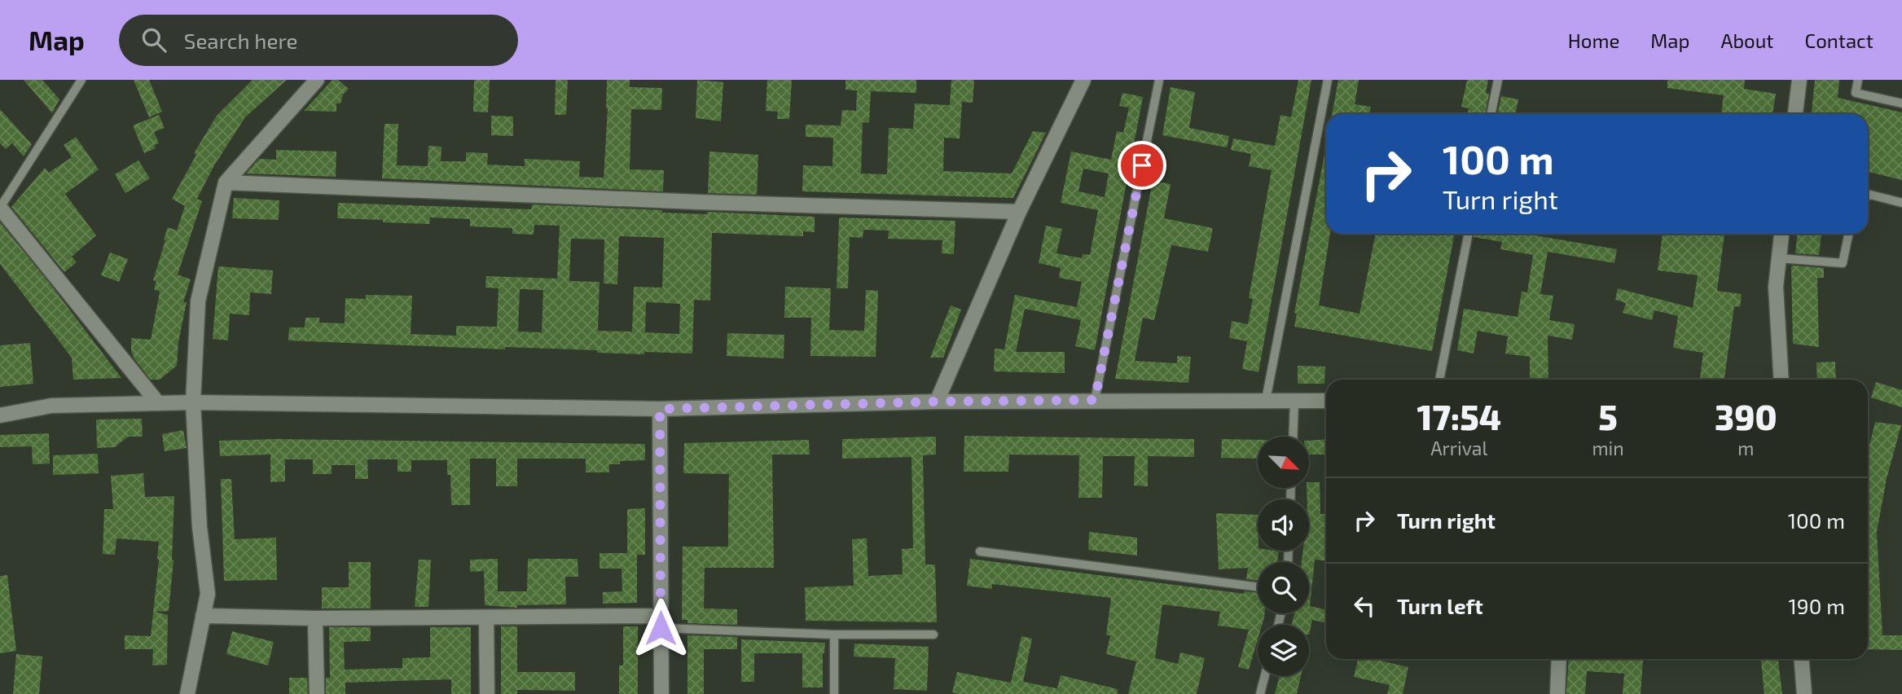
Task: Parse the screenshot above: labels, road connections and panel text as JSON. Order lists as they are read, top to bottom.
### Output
{
  "north": "bottom right",
  "page": {
    "header": "Map",
    "search": "Search here",
    "nav": [
      "Home",
      "Map",
      "About",
      "Contact"
    ],
    "turn": ["100 m", "Turn right"],
    "eta": [
      "17:54",
      "Arrival",
      "5",
      "min",
      "390",
      "m"
    ],
    "list": [
      {
        "name": "Turn right",
        "value": "100 m"
      },
      {
        "name": "Turn left",
        "value": "190 m"
      }
    ]
  }
}
